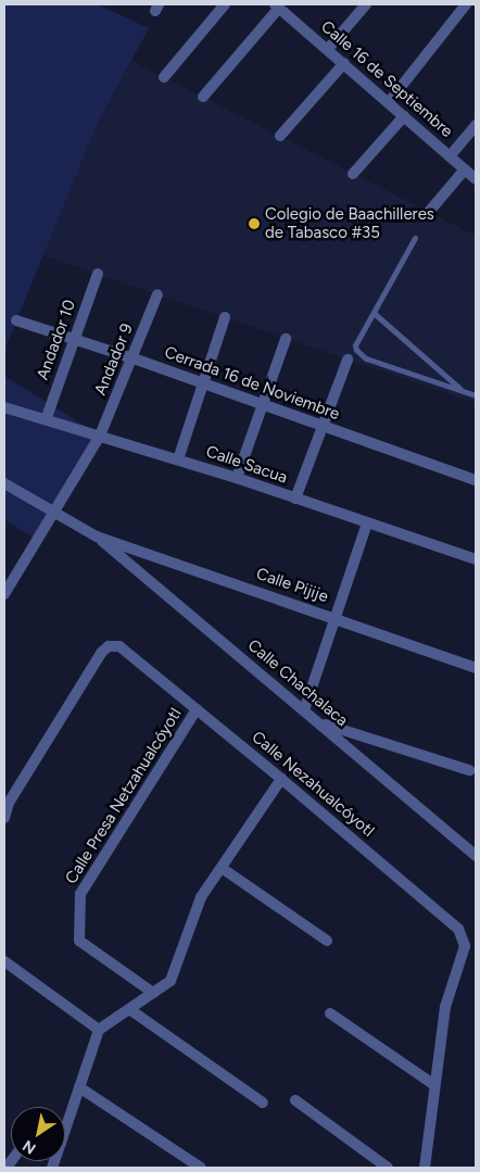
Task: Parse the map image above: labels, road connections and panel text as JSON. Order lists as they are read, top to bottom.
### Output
{
  "streets": {
    "street": [
      "Calle 16 de Septiembre",
      "Andador 10",
      "Andador 9",
      "Cerrada 16 de Noviembre",
      "Calle Sacua",
      "Calle Pijije",
      "Calle Chachalaca",
      "Calle Nezahualcóyotl",
      "Calle Presa Netzahualcóyotl"
    ]
  },
  "crossings": [
    ["Andador 10", "Cerrada 16 de Noviembre"],
    ["Andador 10", "Calle Sacua"],
    ["Andador 9", "Cerrada 16 de Noviembre"],
    ["Andador 9", "Calle Sacua"],
    ["Calle Pijije", "Calle Chachalaca"],
    ["Calle Nezahualcóyotl", "Calle Presa Netzahualcóyotl"]
  ],
  "places": ["Colegio de Baachilleres de Tabasco #35"],
  "north": "bottom left"
}
